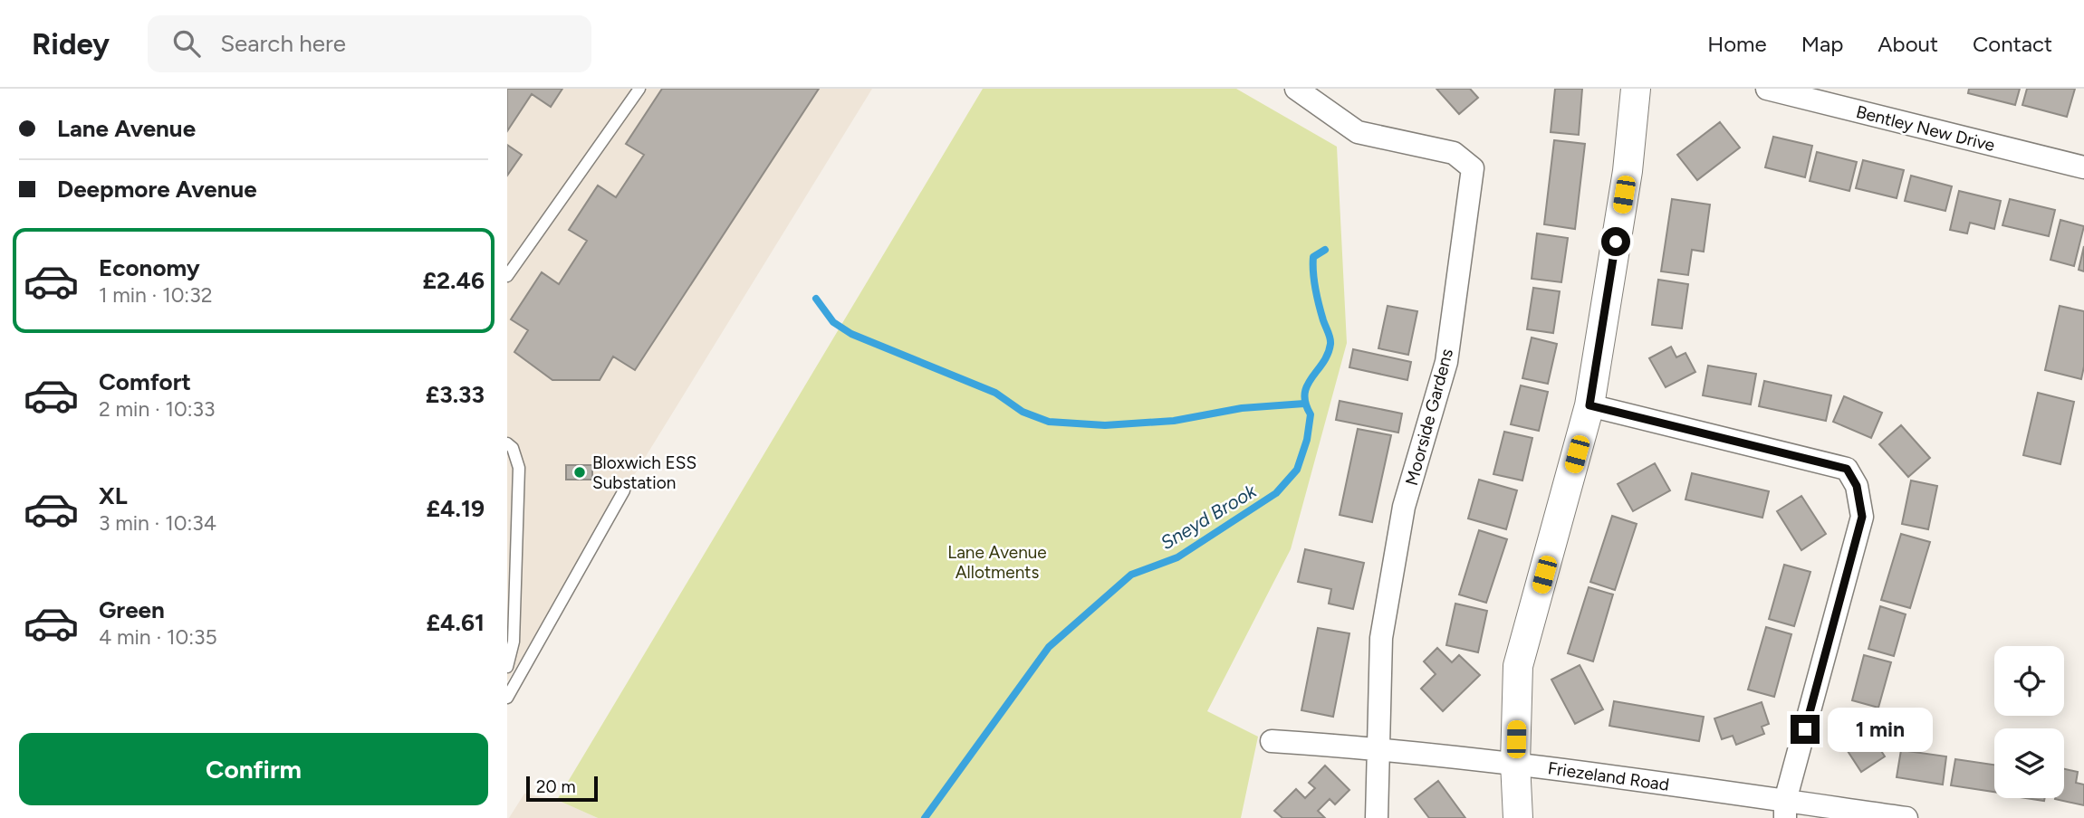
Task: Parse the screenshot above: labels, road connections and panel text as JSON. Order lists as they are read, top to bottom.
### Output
{
  "streets": {
    "street": ["Bentley New Drive", "Moorside Gardens", "Friezeland Road"]
  },
  "crossings": [
    ["Moorside Gardens", "Friezeland Road"]
  ],
  "water": ["Sneyd Brook"],
  "parks": ["Lane Avenue Allotments"],
  "places": ["Bloxwich ESS Substation"],
  "scale_bar": "20 m",
  "page": {
    "header": "Ridey",
    "search": "Search here",
    "nav": [
      "Home",
      "Map",
      "About",
      "Contact"
    ],
    "banner": ["Lane Avenue", "Deepmore Avenue"],
    "list": [
      {
        "name": "Economy",
        "note": "1 min · 10:32",
        "value": "£2.46"
      },
      {
        "name": "Comfort",
        "note": "2 min · 10:33",
        "value": "£3.33"
      },
      {
        "name": "XL",
        "note": "3 min · 10:34",
        "value": "£4.19"
      },
      {
        "name": "Green",
        "note": "4 min · 10:35",
        "value": "£4.61"
      }
    ],
    "bubble": "1 min",
    "buttons": "Confirm",
    "scale": "20 m"
  }
}
